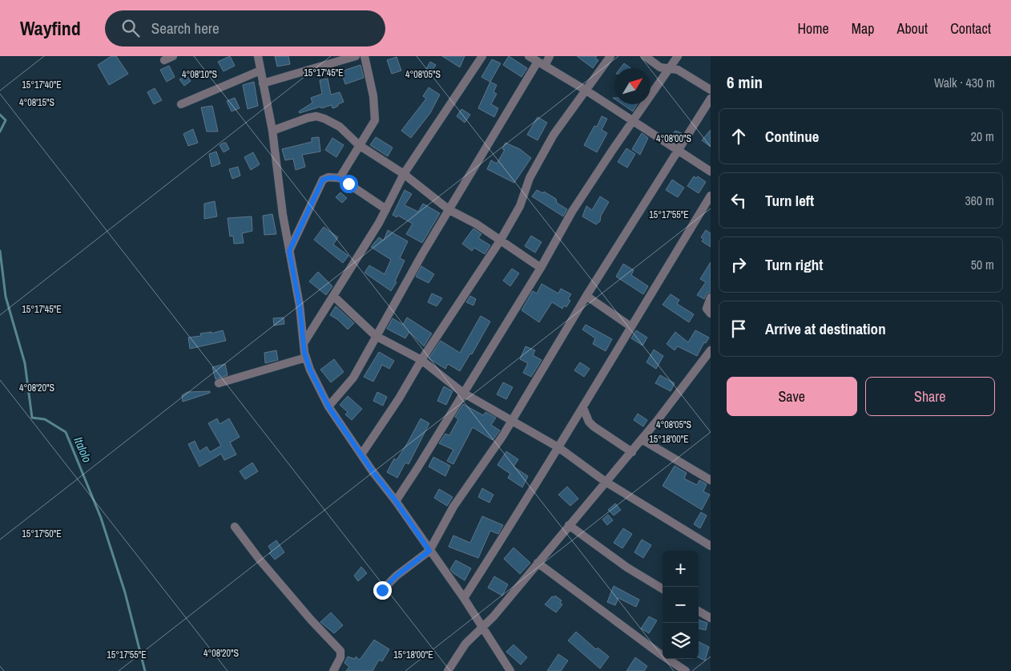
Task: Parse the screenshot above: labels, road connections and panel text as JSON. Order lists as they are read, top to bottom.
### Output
{
  "water": ["Italolo"],
  "north": "top right",
  "page": {
    "header": "Wayfind",
    "search": "Search here",
    "nav": [
      "Home",
      "Map",
      "About",
      "Contact"
    ],
    "heading": ["6 min", "Walk · 430 m"],
    "list": [
      ["Continue", "20 m"],
      ["Turn left", "360 m"],
      ["Turn right", "50 m"],
      "Arrive at destination"
    ],
    "buttons": ["Save", "Share"],
    "map_buttons": ["+", "−"]
  },
  "coordinates": [
    "15°17'45\"E",
    "4°08'10\"S",
    "4°08'05\"S",
    "15°17'40\"E",
    "4°08'15\"S",
    "4°08'00\"S",
    "15°17'55\"E",
    "4°08'20\"S",
    "15°18'00\"E",
    "15°17'50\"E"
  ]
}
